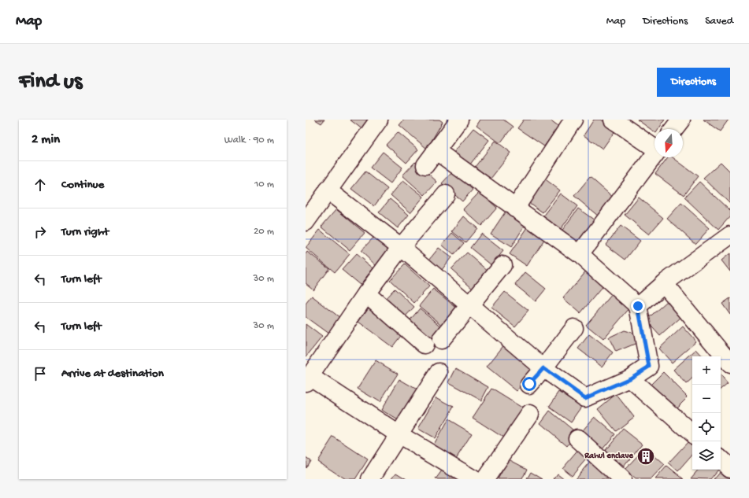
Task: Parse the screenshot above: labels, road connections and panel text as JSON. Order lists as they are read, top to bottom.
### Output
{
  "places": {
    "building": ["Rahul enclave"]
  },
  "north": "bottom",
  "page": {
    "header": "Map",
    "nav": ["Map", "Directions", "Saved"],
    "buttons": "Directions",
    "title": "Find us",
    "heading": ["2 min", "Walk · 90 m"],
    "list": [
      ["Continue", "10 m"],
      ["Turn right", "20 m"],
      ["Turn left", "30 m"],
      ["Turn left", "30 m"],
      "Arrive at destination"
    ],
    "map_buttons": ["+", "−"]
  }
}
